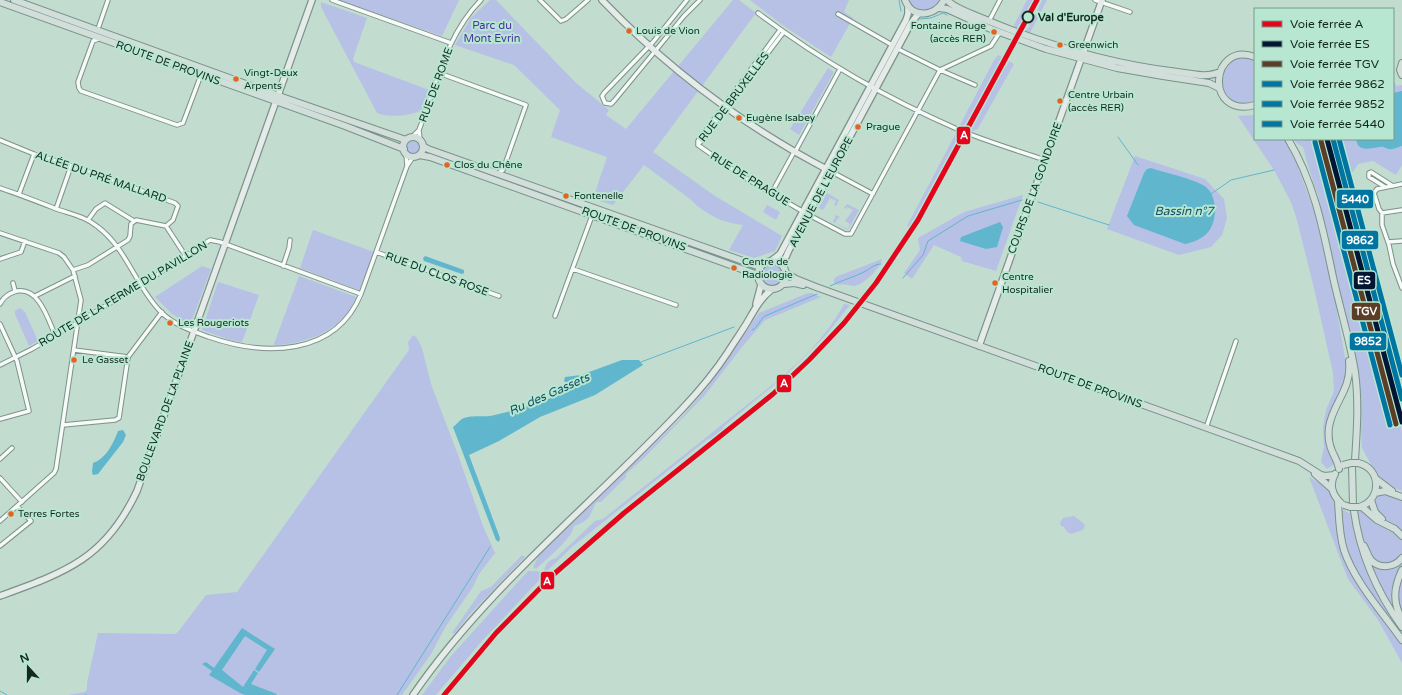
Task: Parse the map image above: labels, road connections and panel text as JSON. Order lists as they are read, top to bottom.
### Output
{
  "streets": {
    "main road": [
      "ROUTE DE PROVINS",
      "COURS DE LA GONDOIRE",
      "AVENUE DE L'EUROPE",
      "BOULEVARD DE LA PLAINE"
    ],
    "street": [
      "RUE DE ROME",
      "RUE DE BRUXELLES",
      "ALLÉE DU PRÉ MALLARD",
      "RUE DE PRAGUE",
      "RUE DU CLOS ROSE",
      "ROUTE DE LA FERME DU PAVILLON"
    ]
  },
  "crossings": [
    ["ROUTE DE PROVINS", "COURS DE LA GONDOIRE"],
    ["ROUTE DE PROVINS", "AVENUE DE L'EUROPE"],
    ["ROUTE DE PROVINS", "BOULEVARD DE LA PLAINE"],
    ["RUE DE BRUXELLES", "RUE DE PRAGUE"],
    ["RUE DE PRAGUE", "AVENUE DE L'EUROPE"],
    ["ROUTE DE LA FERME DU PAVILLON", "BOULEVARD DE LA PLAINE"]
  ],
  "water": ["Bassin n°7", "Ru des Gassets"],
  "parks": ["Parc du Mont Evrin"],
  "places": [
    "Val d'Europe",
    "Louis de Vion",
    "Fontaine Rouge (accès RER)",
    "Greenwich",
    "Vingt-Deux Arpents",
    "Centre Urbain (accès RER)",
    "Eugène Isabey",
    "Prague",
    "Clos du Chêne",
    "Fontenelle",
    "Centre de Radiologie",
    "Centre Hospitalier",
    "Les Rougeriots",
    "Le Gasset",
    "Terres Fortes"
  ],
  "lines": [
    "rail line A",
    "rail line ES",
    "rail line 9862",
    "rail line 5440",
    "rail line TGV",
    "rail line 9852"
  ],
  "legend": [
    "Voie ferrée A",
    "Voie ferrée ES",
    "Voie ferrée TGV",
    "Voie ferrée 9862",
    "Voie ferrée 9852",
    "Voie ferrée 5440"
  ],
  "north": "top"
}
